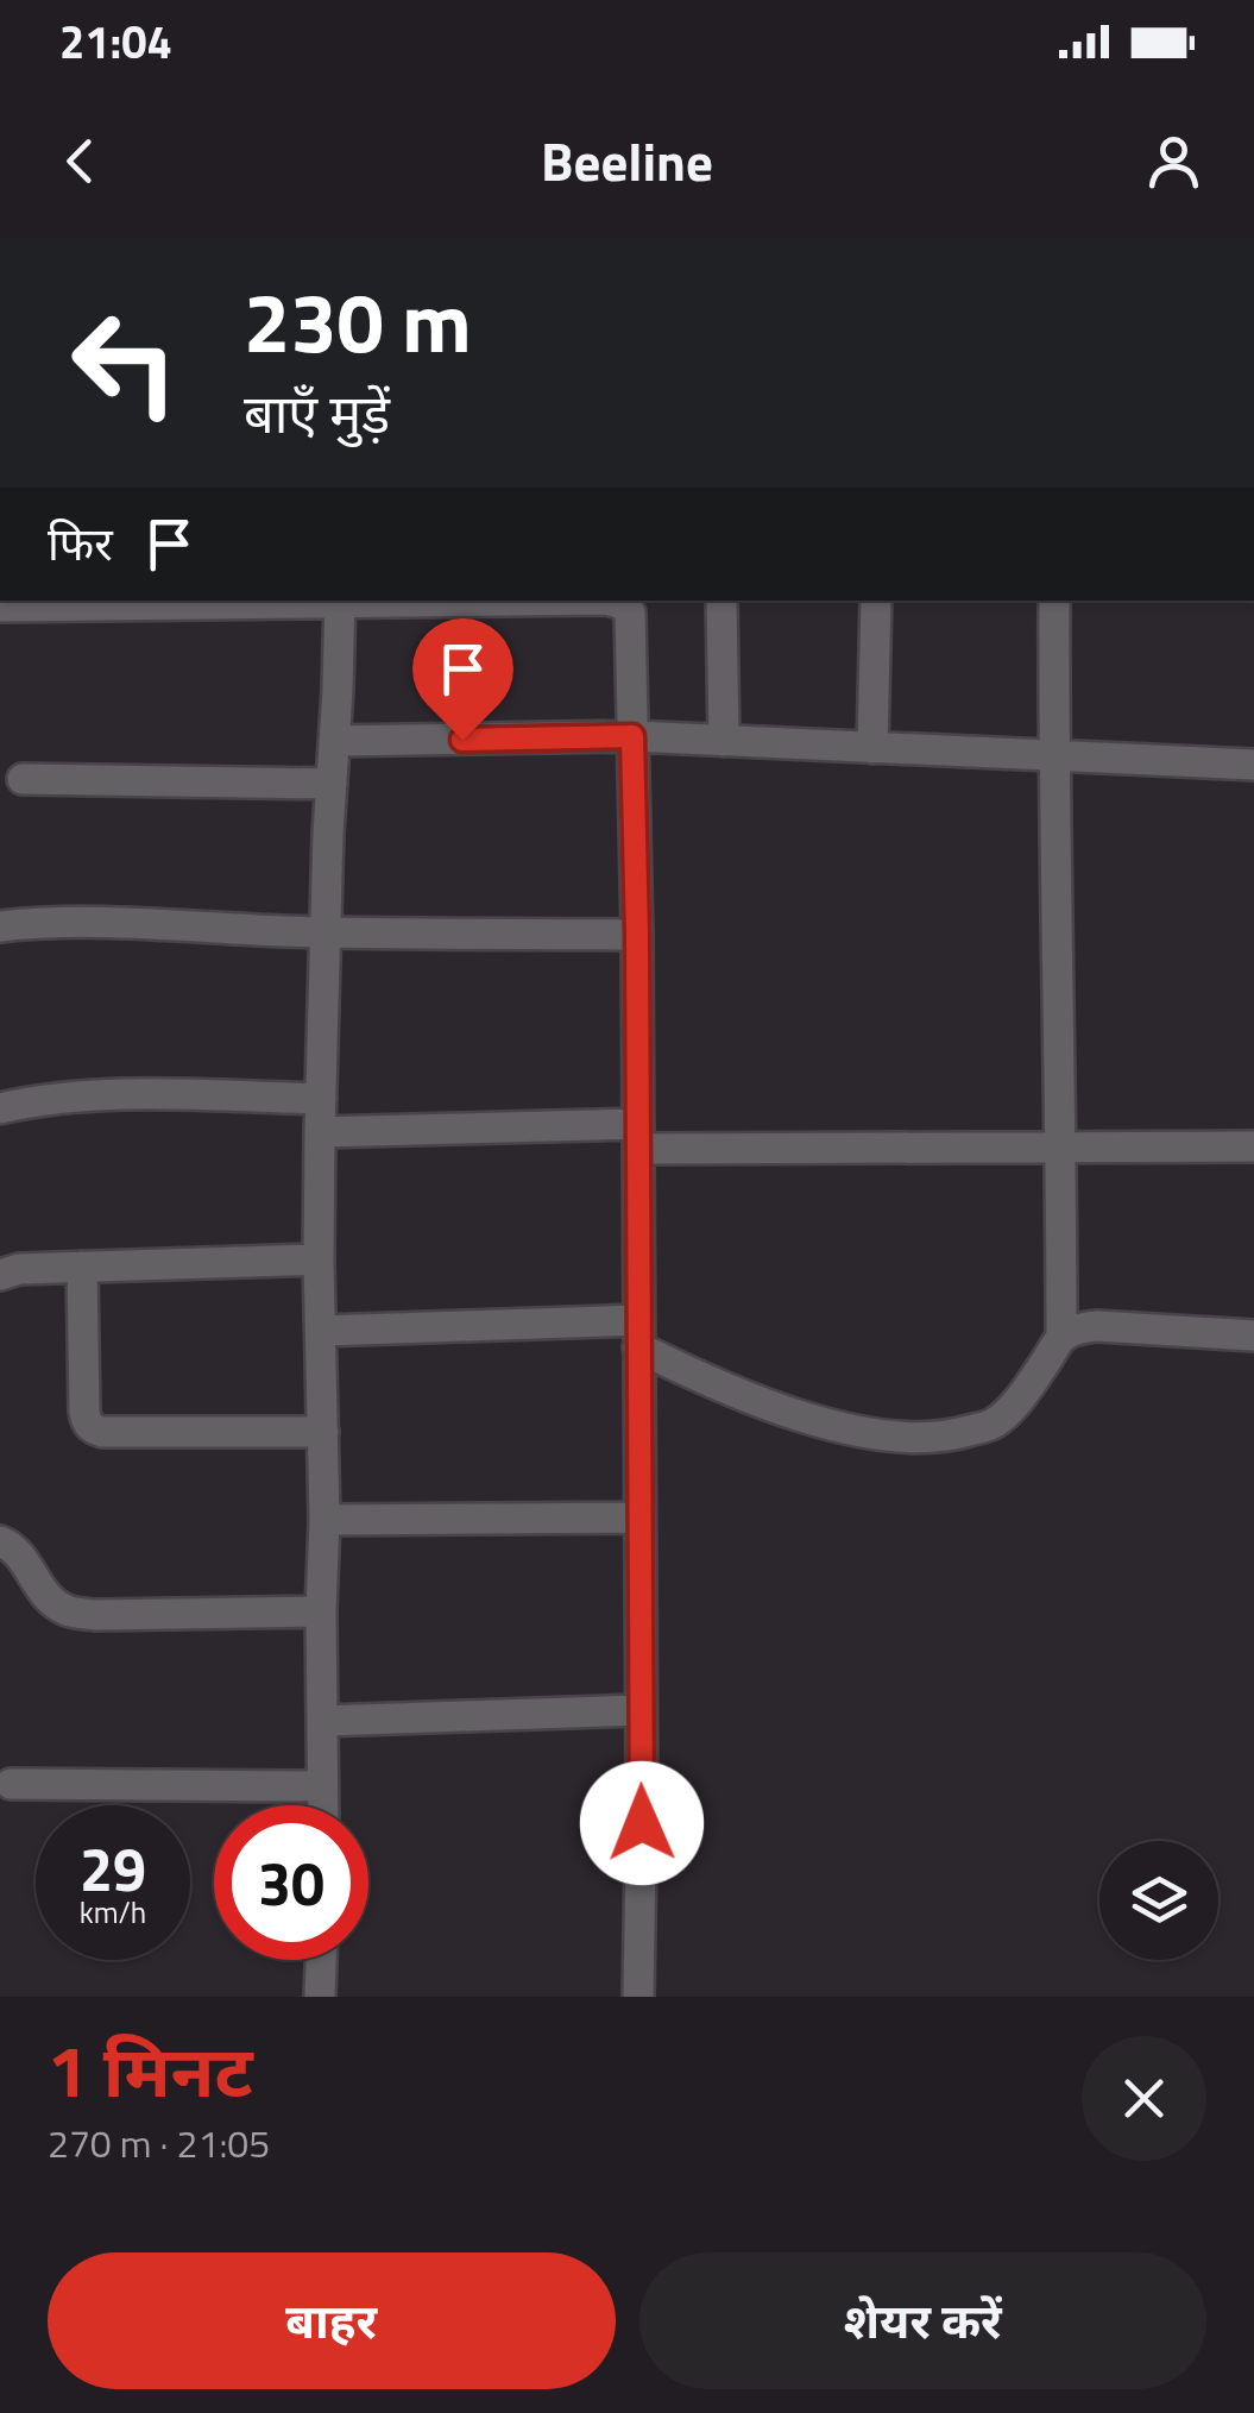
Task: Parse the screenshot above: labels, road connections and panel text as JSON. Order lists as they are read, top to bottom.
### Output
{
  "page": {
    "status": "21:04",
    "header": "Beeline",
    "turn": ["230 m", "बाएँ मुड़ें"],
    "then": "फिर",
    "speed": "29 km/h",
    "limit": "30",
    "heading": ["1 मिनट", "270 m · 21:05"],
    "buttons": ["बाहर", "शेयर करें"]
  }
}
